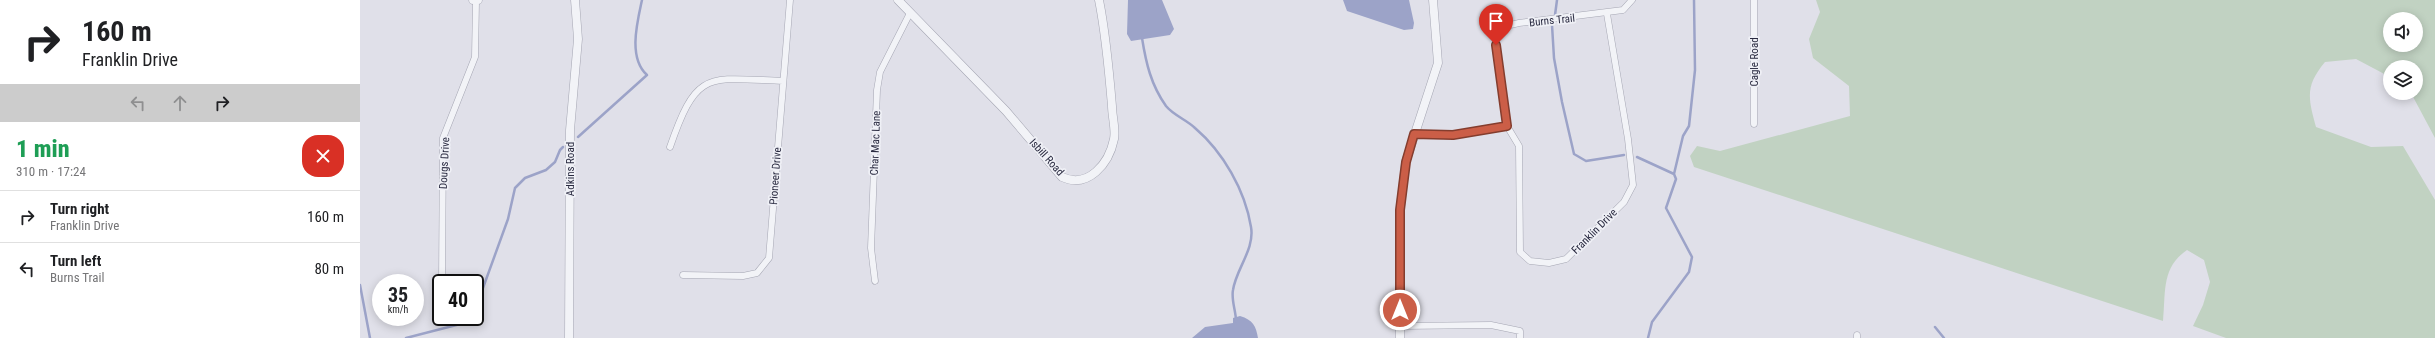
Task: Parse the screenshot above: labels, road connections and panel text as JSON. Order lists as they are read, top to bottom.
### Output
{
  "streets": {
    "street": [
      "Burns Trail",
      "Cagle Road",
      "Char Mac Lane",
      "Isbill Road",
      "Dougs Drive",
      "Adkins Road",
      "Pioneer Drive",
      "Franklin Drive"
    ]
  },
  "crossings": [
    ["Burns Trail", "Franklin Drive"],
    ["Char Mac Lane", "Isbill Road"]
  ],
  "page": {
    "turn": ["160 m", "Franklin Drive"],
    "heading": ["1 min", "310 m · 17:24"],
    "list": [
      {
        "name": "Turn right",
        "note": "Franklin Drive",
        "value": "160 m"
      },
      {
        "name": "Turn left",
        "note": "Burns Trail",
        "value": "80 m"
      }
    ],
    "speed": "35 km/h",
    "limit": "40"
  }
}
